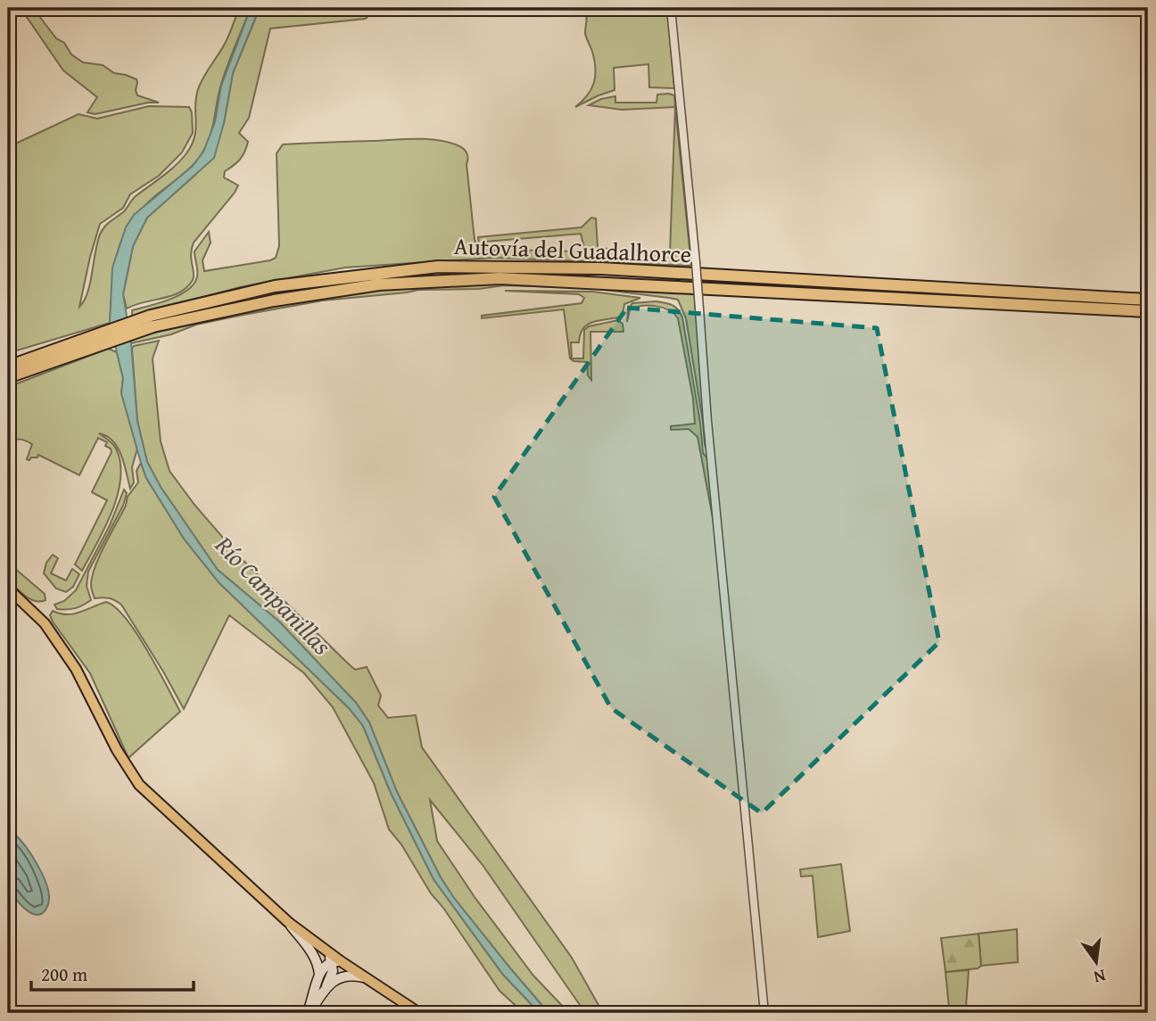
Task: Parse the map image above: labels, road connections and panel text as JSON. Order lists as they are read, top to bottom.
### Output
{
  "streets": {
    "highway": ["Autovía del Guadalhorce"]
  },
  "water": ["Río Campanillas"],
  "scale_bar": "200 m",
  "north": "bottom"
}
